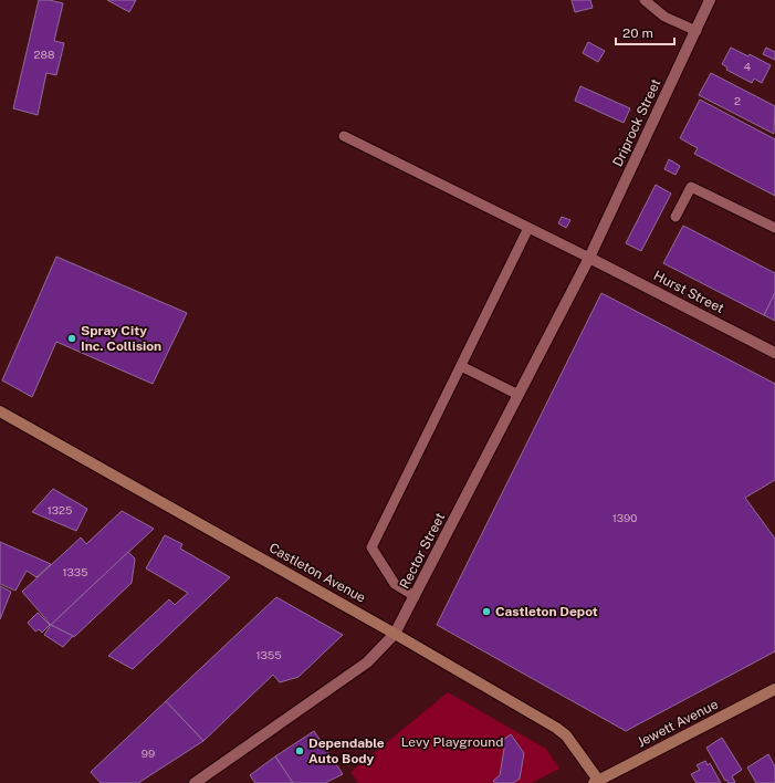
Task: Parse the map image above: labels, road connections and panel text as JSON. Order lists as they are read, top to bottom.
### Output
{
  "streets": {
    "street": [
      "Driprock Street",
      "Hurst Street",
      "Rector Street",
      "Castleton Avenue",
      "Jewett Avenue"
    ]
  },
  "crossings": [
    ["Driprock Street", "Hurst Street"],
    ["Driprock Street", "Rector Street"],
    ["Hurst Street", "Rector Street"],
    ["Rector Street", "Castleton Avenue"],
    ["Castleton Avenue", "Jewett Avenue"]
  ],
  "parks": ["Levy Playground"],
  "places": ["Spray City Inc. Collision", "Castleton Depot", "Dependable Auto Body"],
  "house_numbers": [
    "288",
    "4",
    "2",
    "1325",
    "1390",
    "1335",
    "1355",
    "99"
  ],
  "scale_bar": "20 m"
}
